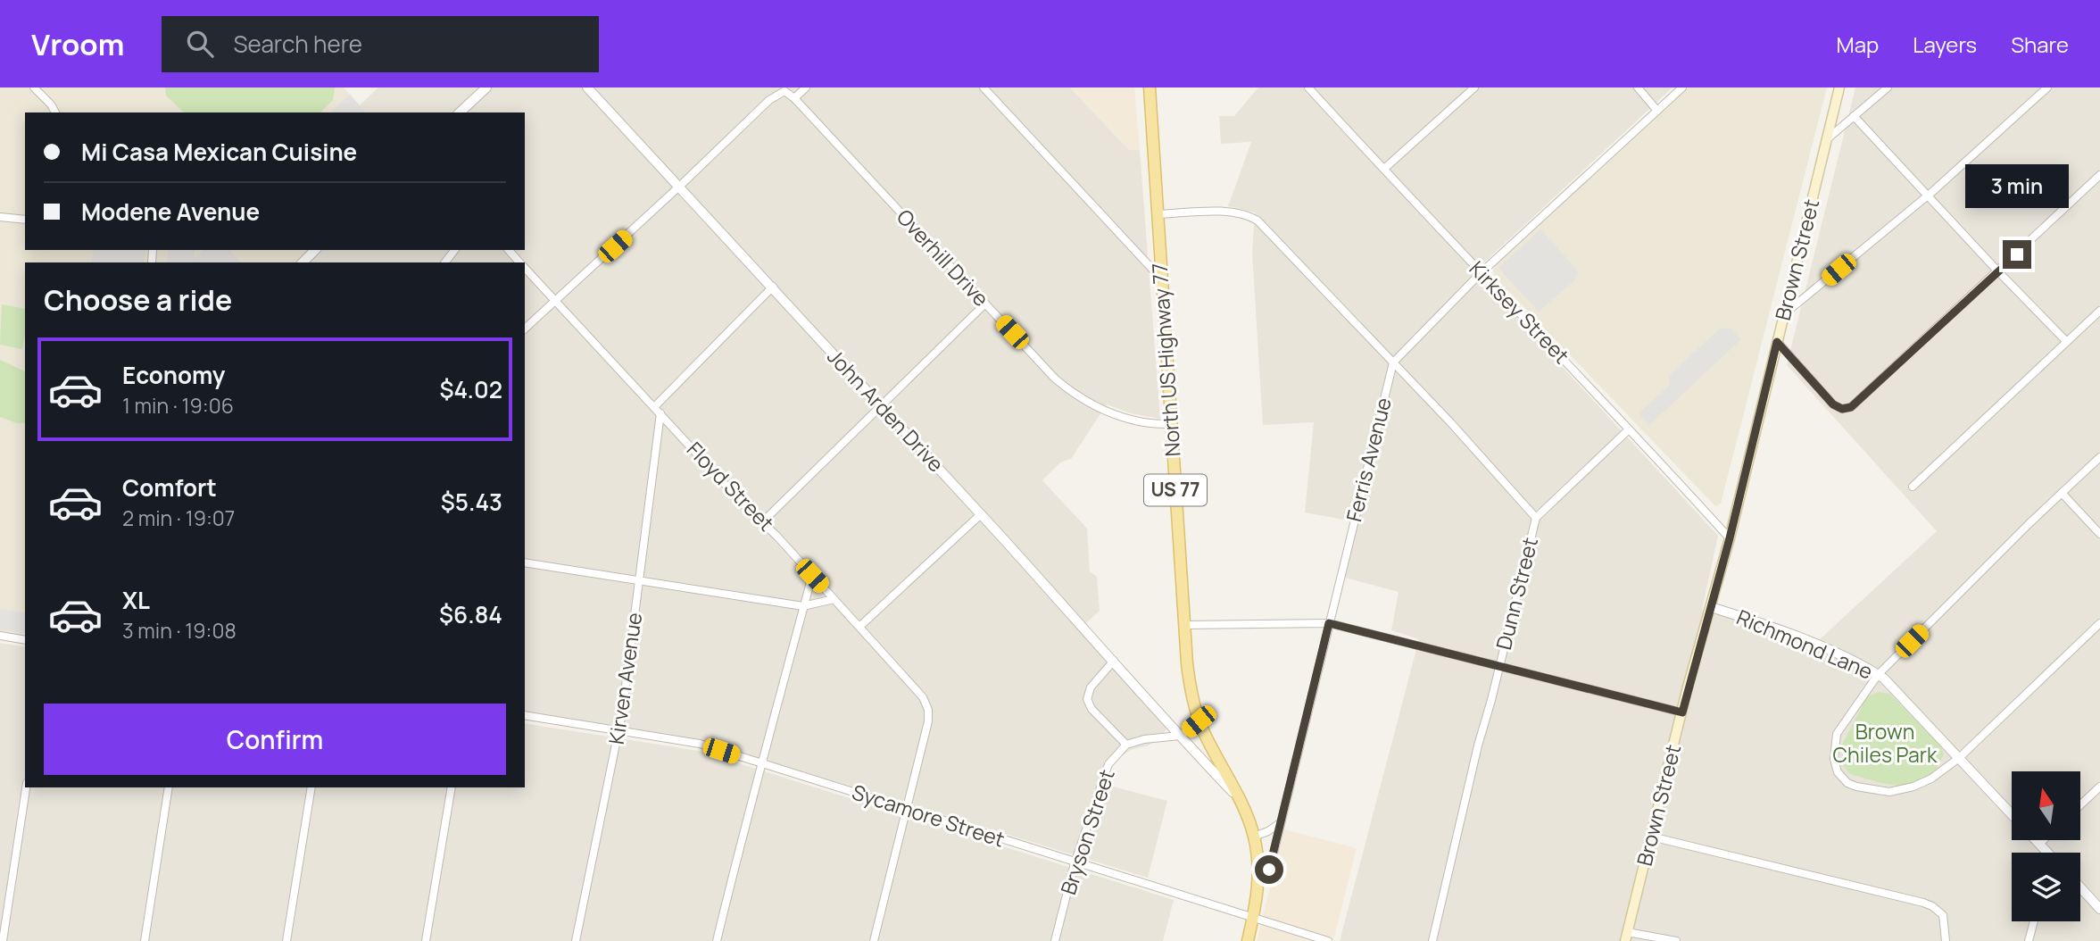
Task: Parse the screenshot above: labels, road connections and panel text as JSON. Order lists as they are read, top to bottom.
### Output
{
  "streets": {
    "main road": [
      "Brown Street",
      "North US Highway 77",
      "Ferris Avenue",
      "US 77"
    ],
    "street": [
      "Overhill Drive",
      "Kirksey Street",
      "John Arden Drive",
      "Floyd Street",
      "Dunn Street",
      "Richmond Lane",
      "Kirven Avenue",
      "Sycamore Street",
      "Bryson Street"
    ]
  },
  "crossings": [
    ["Overhill Drive", "North US Highway 77"],
    ["Brown Street", "Kirksey Street"],
    ["Brown Street", "Richmond Lane"],
    ["Kirksey Street", "Dunn Street"],
    ["North US Highway 77", "Ferris Avenue"],
    ["John Arden Drive", "Bryson Street"],
    ["Ferris Avenue", "Sycamore Street"],
    ["Floyd Street", "Kirven Avenue"],
    ["Floyd Street", "Sycamore Street"],
    ["Kirven Avenue", "Sycamore Street"],
    ["Sycamore Street", "Bryson Street"]
  ],
  "parks": ["Brown Chiles Park"],
  "north": "top",
  "page": {
    "header": "Vroom",
    "search": "Search here",
    "nav": ["Map", "Layers", "Share"],
    "banner": ["Mi Casa Mexican Cuisine", "Modene Avenue"],
    "bubble": "3 min",
    "heading": "Choose a ride",
    "list": [
      {
        "name": "Economy",
        "note": "1 min · 19:06",
        "value": "$4.02"
      },
      {
        "name": "Comfort",
        "note": "2 min · 19:07",
        "value": "$5.43"
      },
      {
        "name": "XL",
        "note": "3 min · 19:08",
        "value": "$6.84"
      }
    ],
    "buttons": "Confirm"
  }
}
